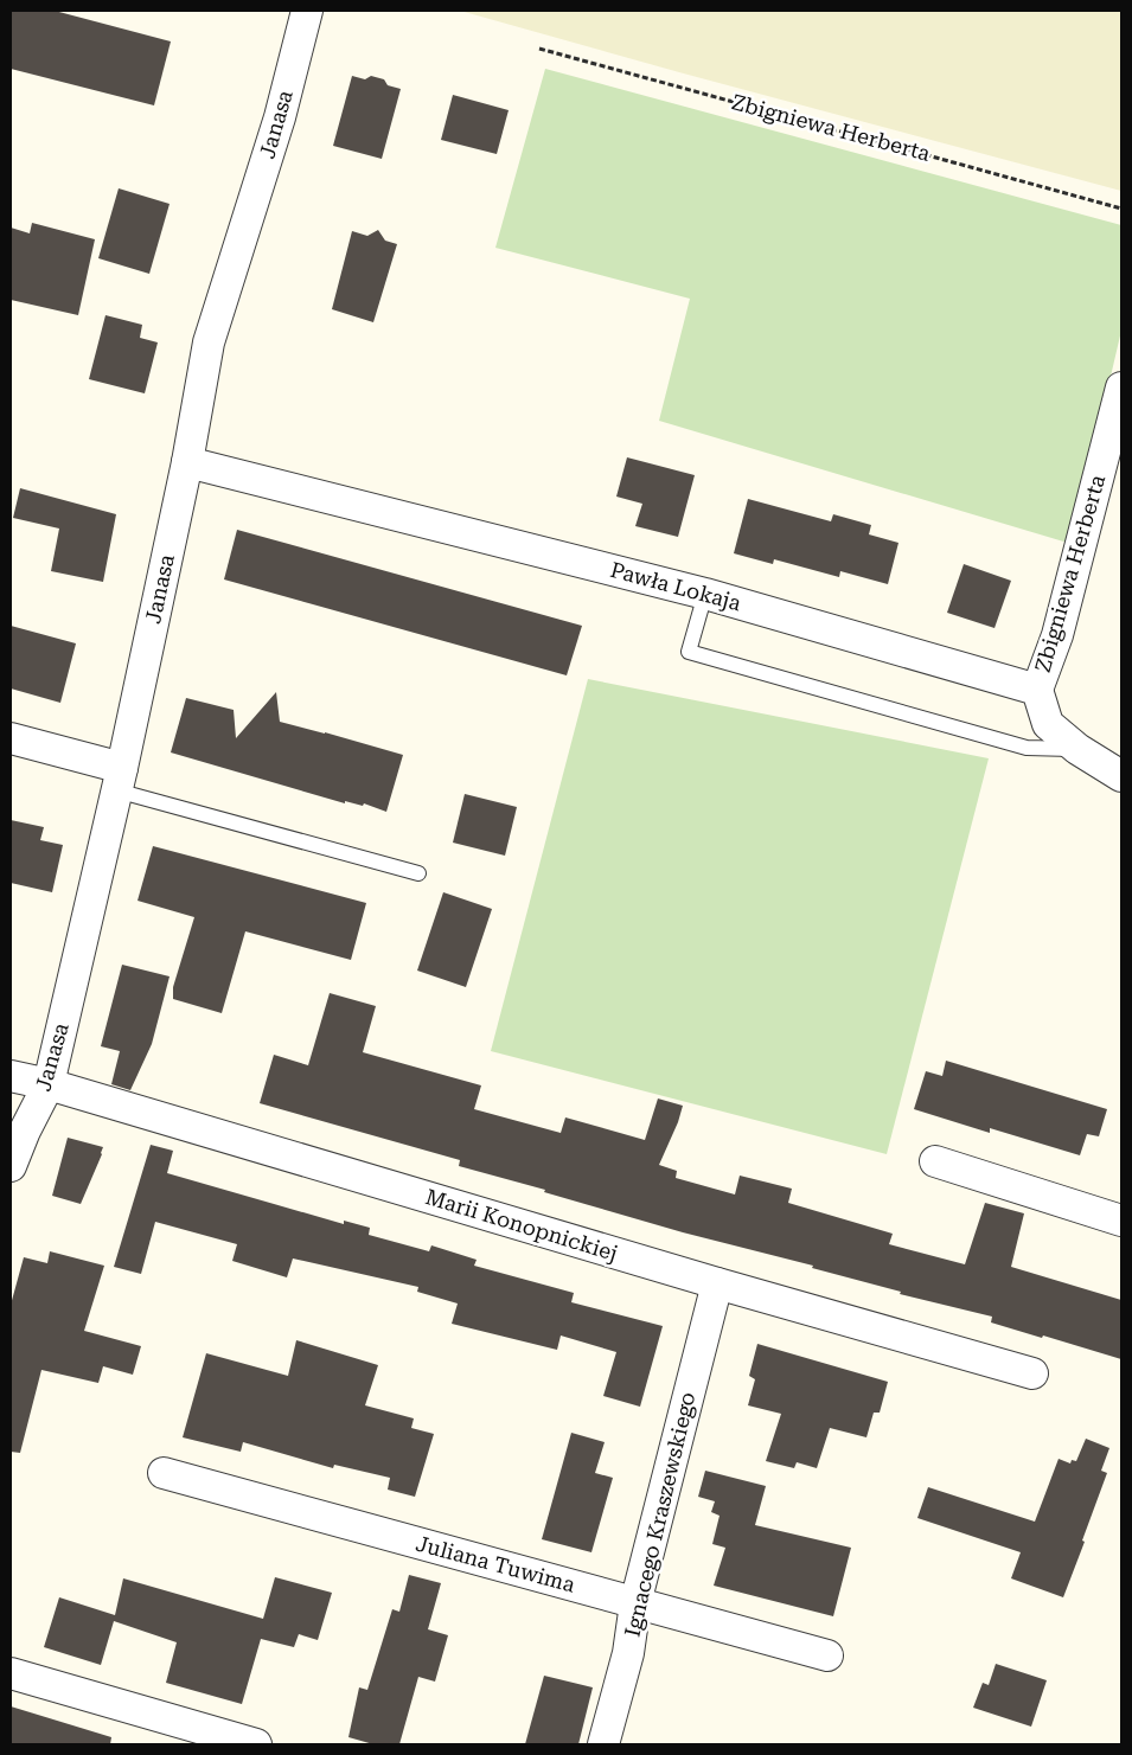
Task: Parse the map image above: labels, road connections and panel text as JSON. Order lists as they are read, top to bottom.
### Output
{
  "streets": {
    "street": [
      "Janasa",
      "Zbigniewa Herberta",
      "Pawła Lokaja",
      "Marii Konopnickiej",
      "Ignacego Kraszewskiego",
      "Juliana Tuwima"
    ]
  },
  "crossings": [
    ["Janasa", "Pawła Lokaja"],
    ["Janasa", "Marii Konopnickiej"],
    ["Zbigniewa Herberta", "Pawła Lokaja"],
    ["Marii Konopnickiej", "Ignacego Kraszewskiego"],
    ["Ignacego Kraszewskiego", "Juliana Tuwima"]
  ]
}
